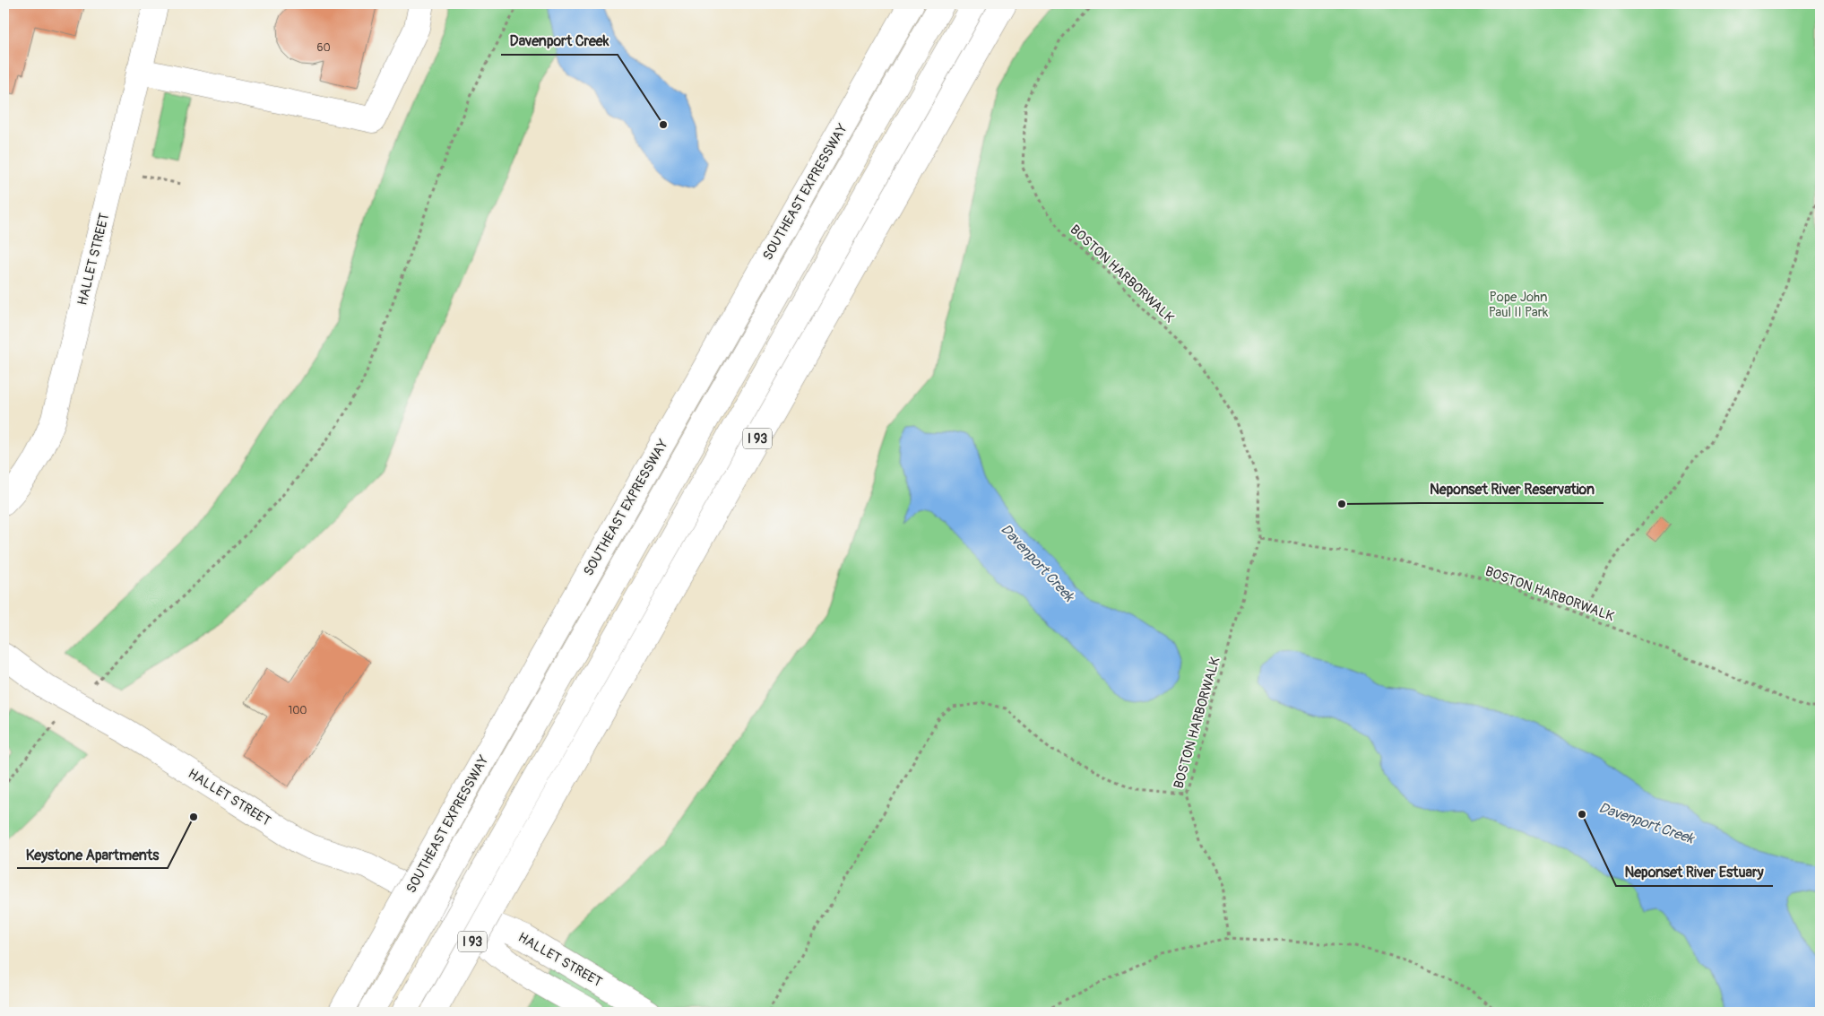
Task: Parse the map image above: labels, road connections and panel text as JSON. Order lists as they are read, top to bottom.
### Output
{
  "streets": {
    "main road": ["SOUTHEAST EXPRESSWAY", "HALLET STREET", "I 93"],
    "path": ["BOSTON HARBORWALK"]
  },
  "water": ["Davenport Creek"],
  "parks": ["Pope John Paul II Park"],
  "places": [
    "Davenport Creek",
    "Neponset River Reservation",
    "Neponset River Estuary",
    "Keystone Apartments"
  ],
  "house_numbers": ["60", "100"]
}
